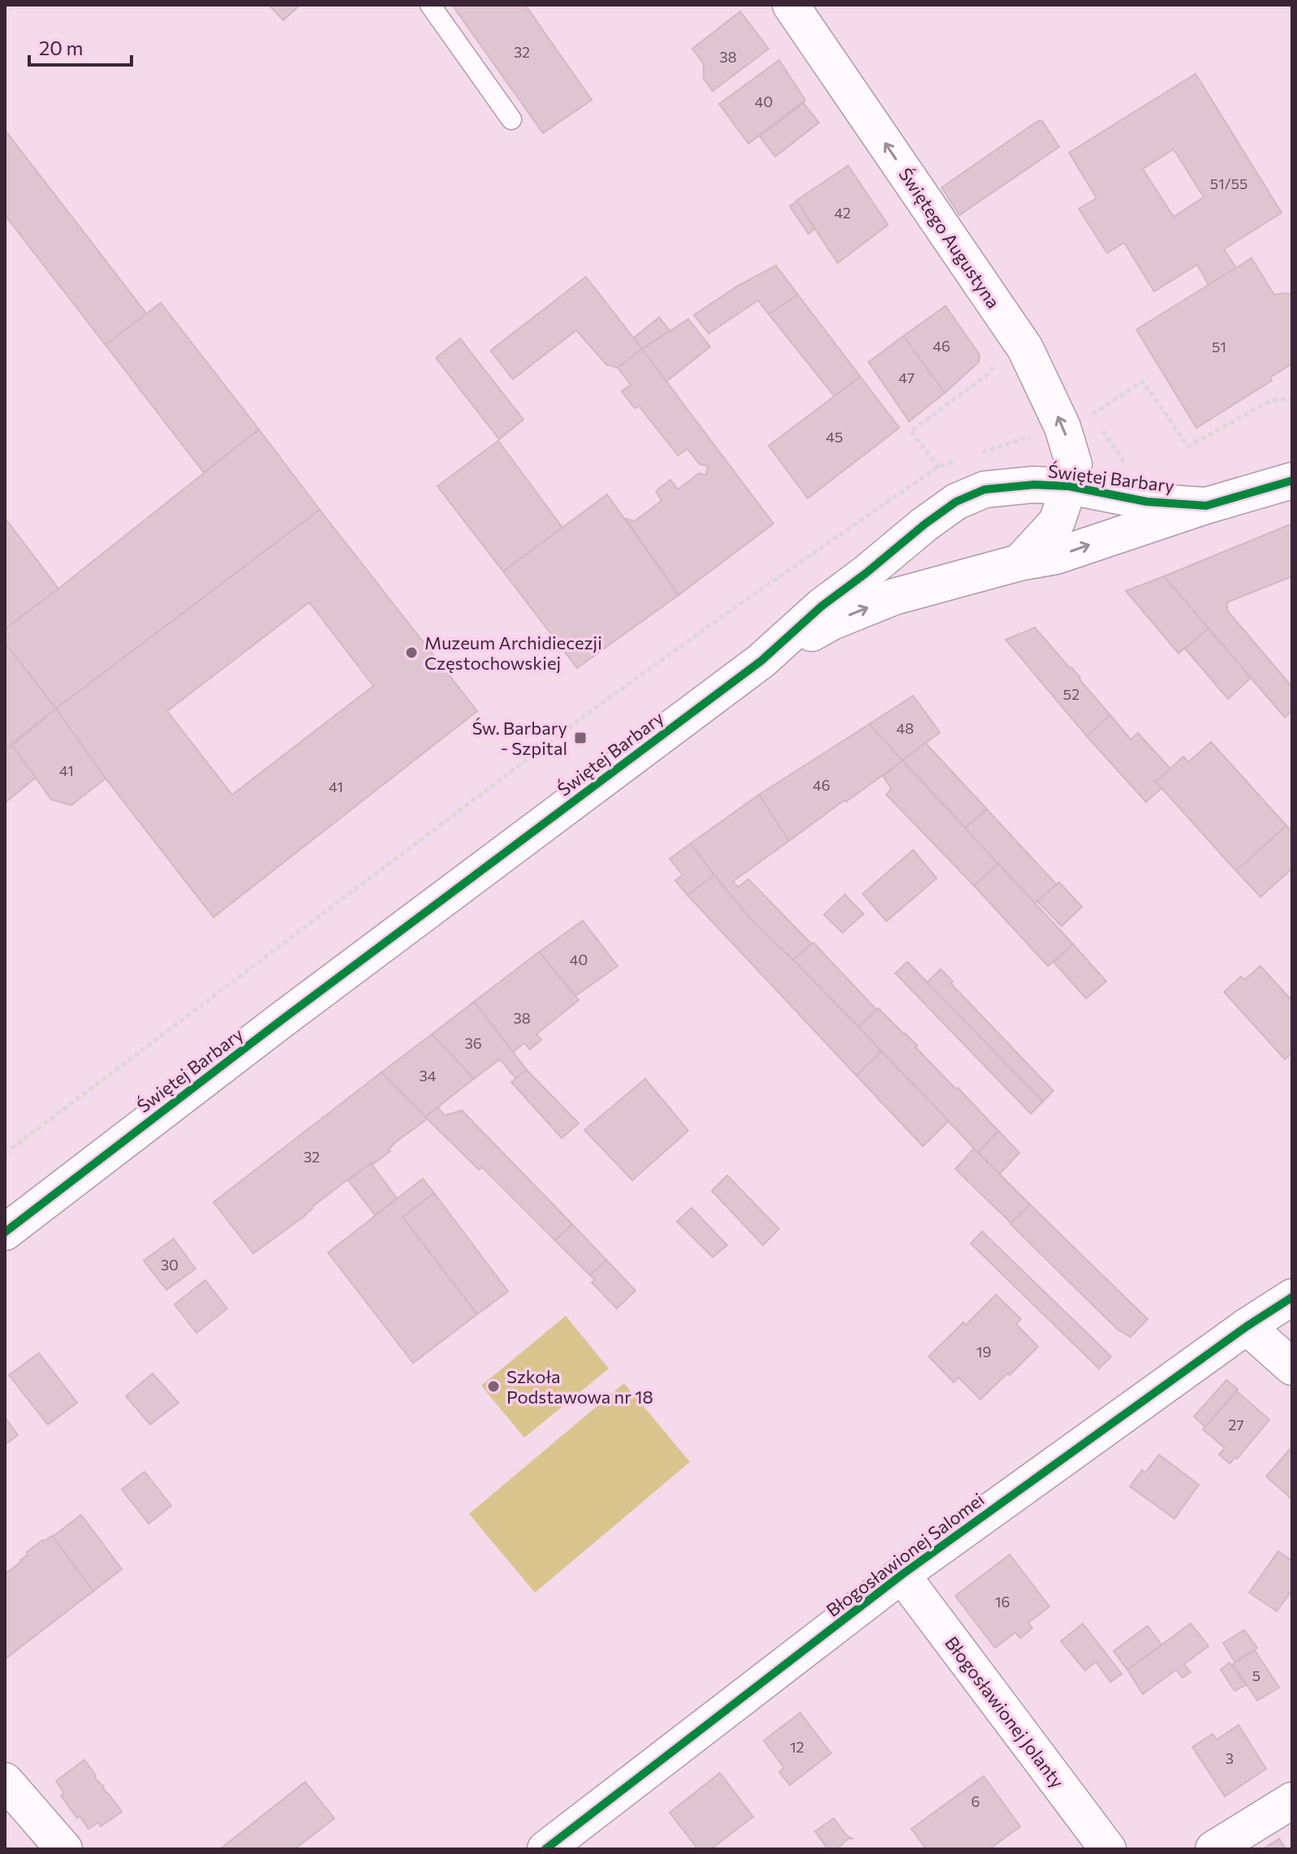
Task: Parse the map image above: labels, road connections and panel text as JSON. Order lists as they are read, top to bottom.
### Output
{
  "streets": {
    "street": [
      "Świętego Augustyna",
      "Świętej Barbary",
      "Błogosławionej Salomei",
      "Błogosławionej Jolanty"
    ]
  },
  "crossings": [
    ["Świętego Augustyna", "Świętej Barbary"],
    ["Błogosławionej Salomei", "Błogosławionej Jolanty"]
  ],
  "one_way": ["Świętego Augustyna"],
  "places": {
    "other": ["Muzeum Archidiecezji Częstochowskiej", "Szkoła Podstawowa nr 18"],
    "transit": ["Św. Barbary - Szpital"]
  },
  "house_numbers": [
    "32",
    "38",
    "40",
    "51/55",
    "42",
    "46",
    "51",
    "47",
    "45",
    "52",
    "48",
    "41",
    "46",
    "41",
    "40",
    "38",
    "36",
    "34",
    "32",
    "30",
    "19",
    "27",
    "16",
    "5",
    "12",
    "3",
    "6"
  ],
  "scale_bar": "20 m"
}
